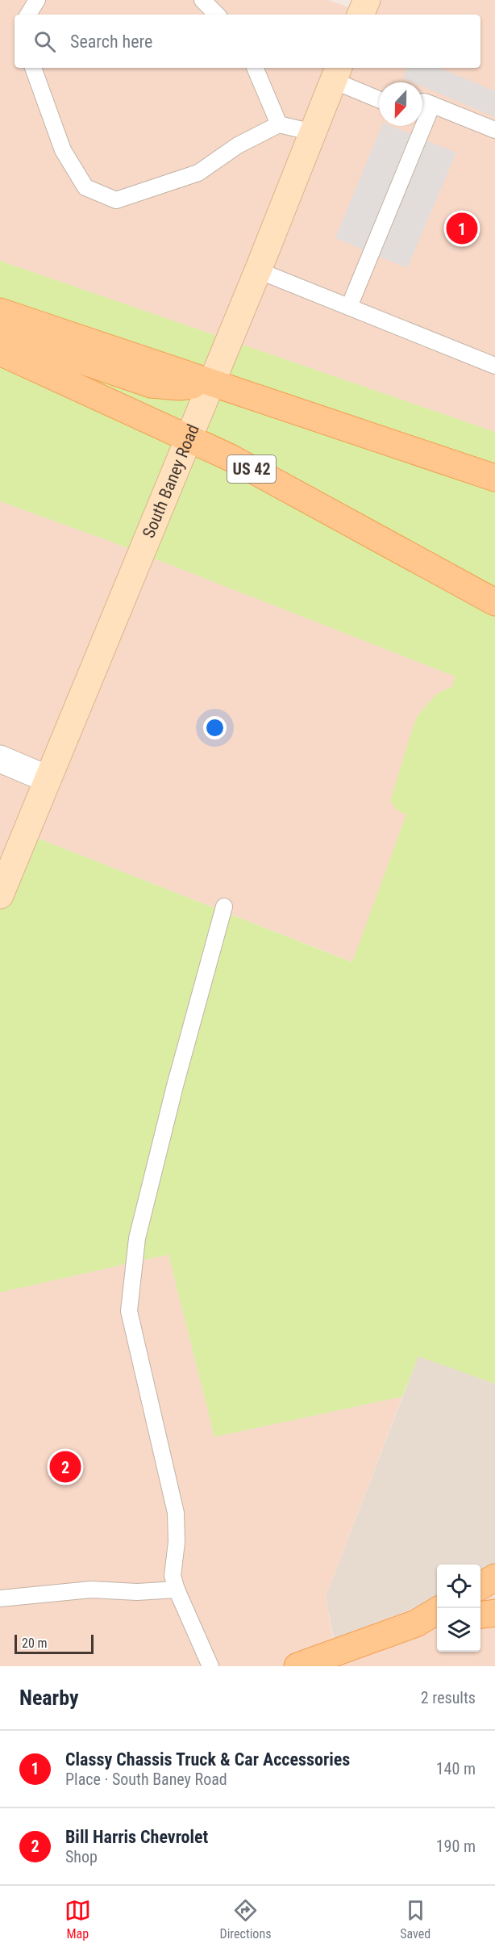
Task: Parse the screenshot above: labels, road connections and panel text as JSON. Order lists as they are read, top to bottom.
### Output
{
  "streets": {
    "main road": ["US 42"],
    "street": ["South Baney Road"]
  },
  "crossings": [
    ["US 42", "South Baney Road"]
  ],
  "scale_bar": "20 m",
  "north": "bottom",
  "page": {
    "search": "Search here",
    "pins": ["1", "2"],
    "scale": "20 m",
    "heading": ["Nearby", "2 results"],
    "list": [
      {
        "mark": "1",
        "name": "Classy Chassis Truck & Car Accessories",
        "note": "Place · South Baney Road",
        "value": "140 m"
      },
      {
        "mark": "2",
        "name": "Bill Harris Chevrolet",
        "note": "Shop",
        "value": "190 m"
      }
    ],
    "nav": ["Map", "Directions", "Saved"]
  }
}
